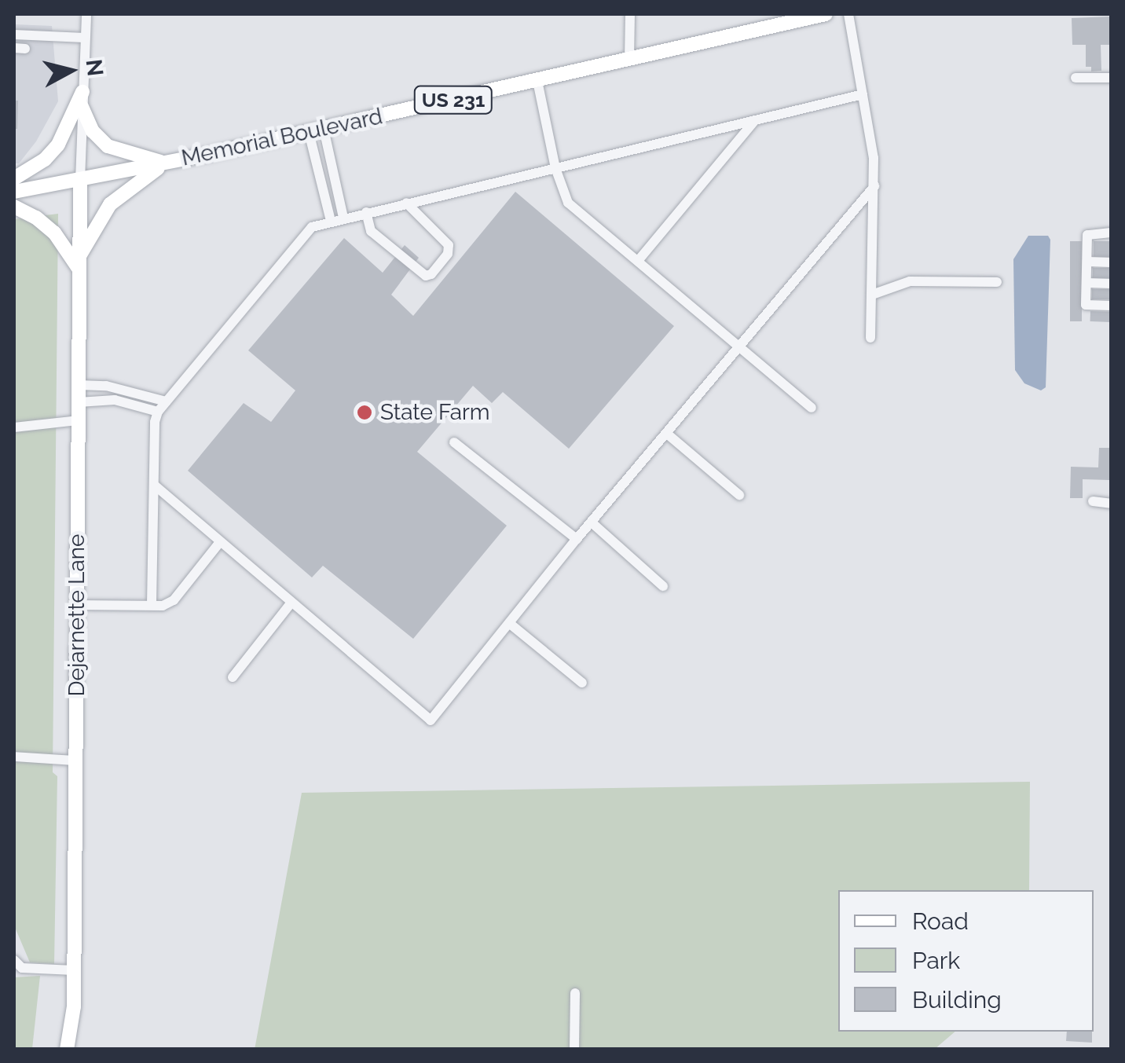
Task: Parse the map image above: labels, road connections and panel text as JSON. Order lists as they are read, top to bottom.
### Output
{
  "streets": {
    "main road": ["US 231", "Memorial Boulevard", "Dejarnette Lane"]
  },
  "crossings": [
    ["Memorial Boulevard", "Dejarnette Lane"]
  ],
  "places": ["State Farm"],
  "legend": ["Road", "Park", "Building"],
  "north": "right"
}
